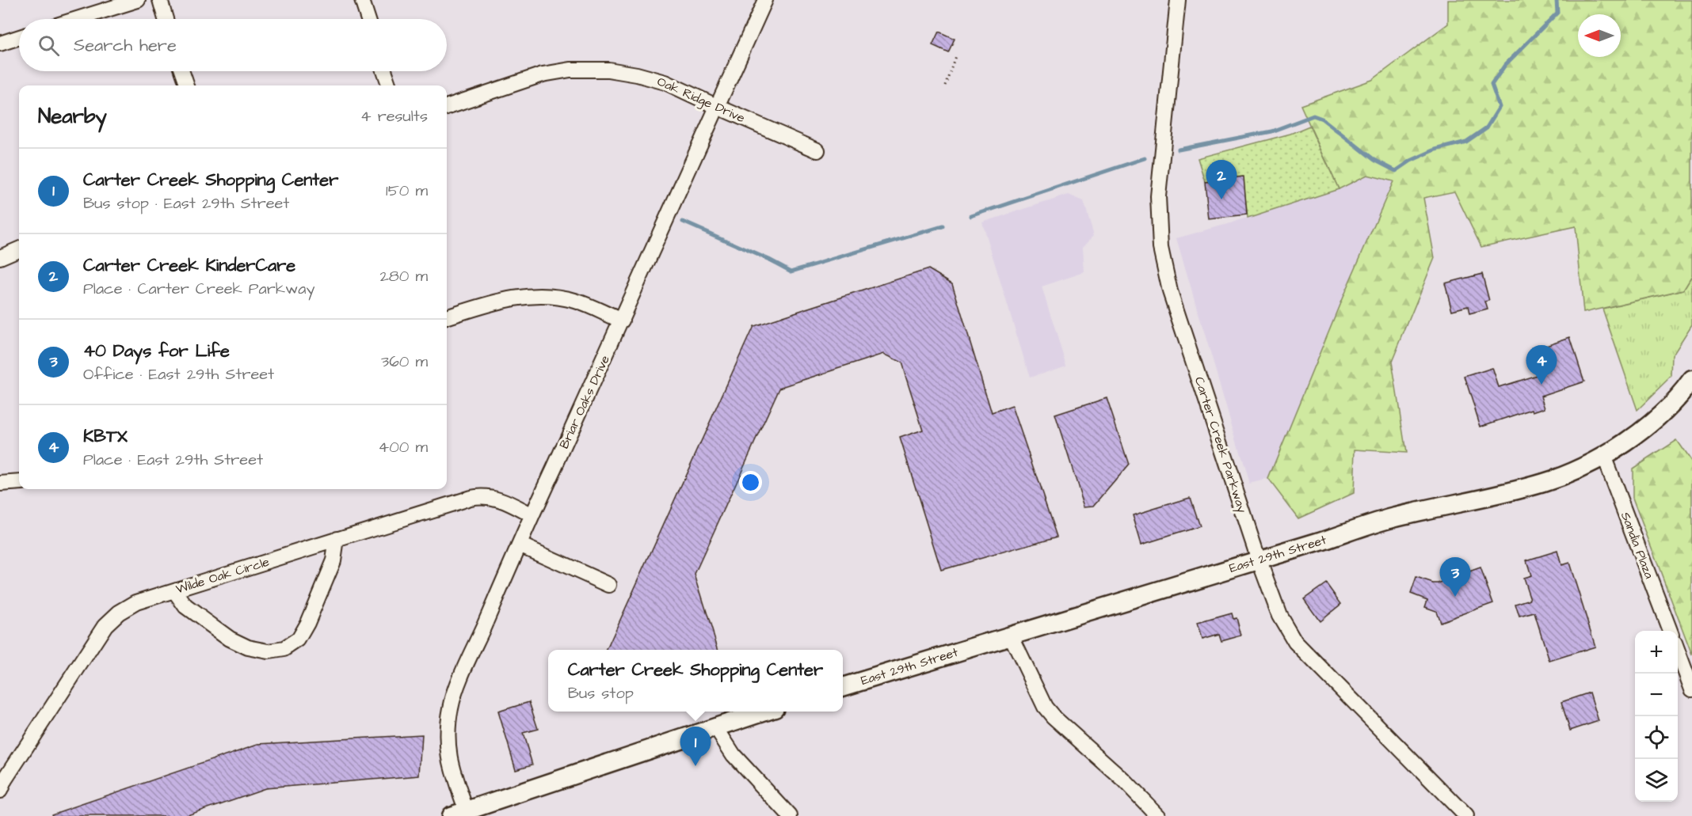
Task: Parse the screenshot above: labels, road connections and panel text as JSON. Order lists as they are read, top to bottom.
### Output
{
  "streets": {
    "main road": ["East 29th Street"],
    "street": [
      "Oak Ridge Drive",
      "Briar Oaks Drive",
      "Carter Creek Parkway",
      "Sandia Plaza",
      "Wilde Oak Circle"
    ]
  },
  "crossings": [
    ["Oak Ridge Drive", "Briar Oaks Drive"],
    ["Briar Oaks Drive", "Wilde Oak Circle"],
    ["Carter Creek Parkway", "East 29th Street"],
    ["Sandia Plaza", "East 29th Street"]
  ],
  "north": "left",
  "page": {
    "search": "Search here",
    "heading": ["Nearby", "4 results"],
    "list": [
      {
        "mark": "1",
        "name": "Carter Creek Shopping Center",
        "note": "Bus stop · East 29th Street",
        "value": "150 m"
      },
      {
        "mark": "2",
        "name": "Carter Creek KinderCare",
        "note": "Place · Carter Creek Parkway",
        "value": "280 m"
      },
      {
        "mark": "3",
        "name": "40 Days for Life",
        "note": "Office · East 29th Street",
        "value": "360 m"
      },
      {
        "mark": "4",
        "name": "KBTX",
        "note": "Place · East 29th Street",
        "value": "400 m"
      }
    ],
    "pins": [
      "2",
      "4",
      "3",
      "1"
    ],
    "map_buttons": ["+", "−"],
    "popup": ["Carter Creek Shopping Center", "Bus stop"]
  }
}
